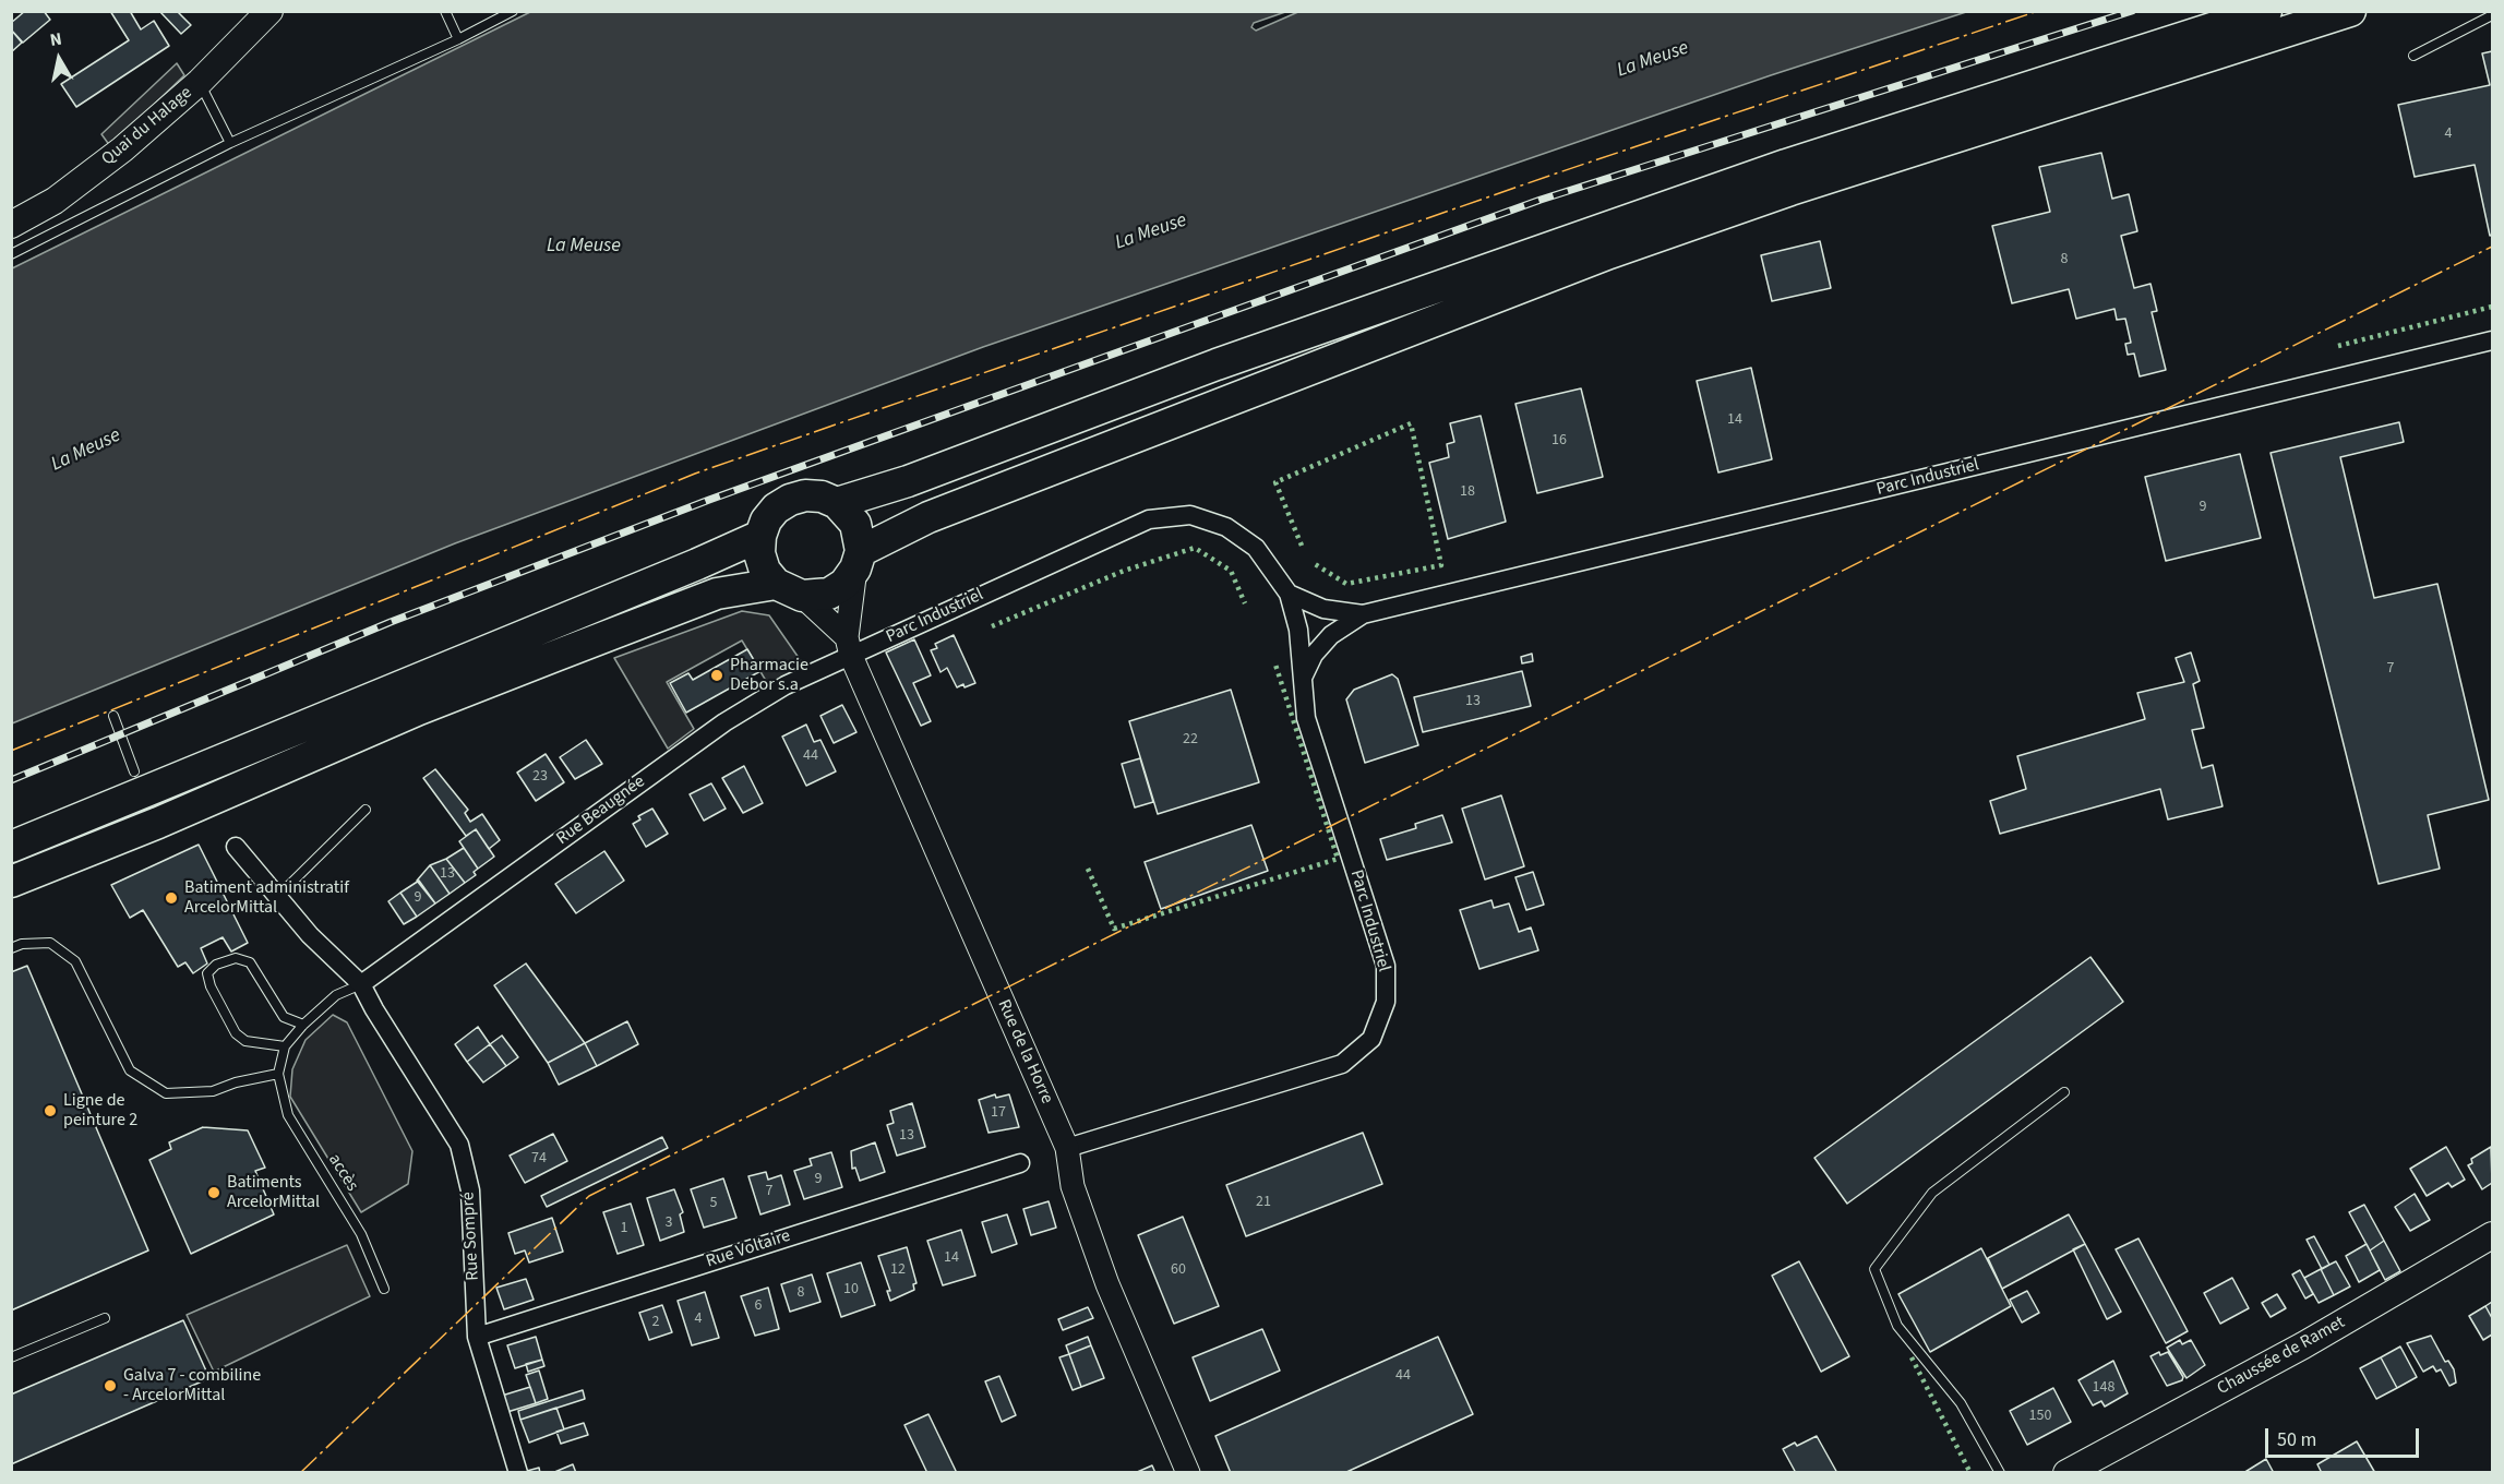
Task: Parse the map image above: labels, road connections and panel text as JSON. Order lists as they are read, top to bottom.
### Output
{
  "streets": {
    "main road": ["Quai du Halage", "Chaussée de Ramet"],
    "street": [
      "Parc Industriel",
      "Rue Beaugnée",
      "Rue de la Horre",
      "Rue Sompré",
      "Rue Voltaire"
    ],
    "lane": ["accès"]
  },
  "crossings": [
    ["Parc Industriel", "Rue Beaugnée"],
    ["Parc Industriel", "Rue de la Horre"],
    ["Rue Beaugnée", "Rue de la Horre"],
    ["Rue Beaugnée", "Rue Sompré"],
    ["Rue Sompré", "Rue Voltaire"]
  ],
  "water": ["La Meuse"],
  "places": [
    "Pharmacie Debor s.a",
    "Batiment administratif ArcelorMittal",
    "Ligne de peinture 2",
    "Batiments ArcelorMittal",
    "Galva 7 - combiline - ArcelorMittal"
  ],
  "house_numbers": [
    "4",
    "8",
    "14",
    "16",
    "18",
    "9",
    "7",
    "13",
    "22",
    "44",
    "23",
    "13",
    "9",
    "17",
    "13",
    "74",
    "9",
    "7",
    "21",
    "5",
    "3",
    "1",
    "14",
    "12",
    "60",
    "10",
    "8",
    "6",
    "4",
    "2",
    "44",
    "148",
    "150"
  ],
  "scale_bar": "50 m",
  "north": "top"
}
